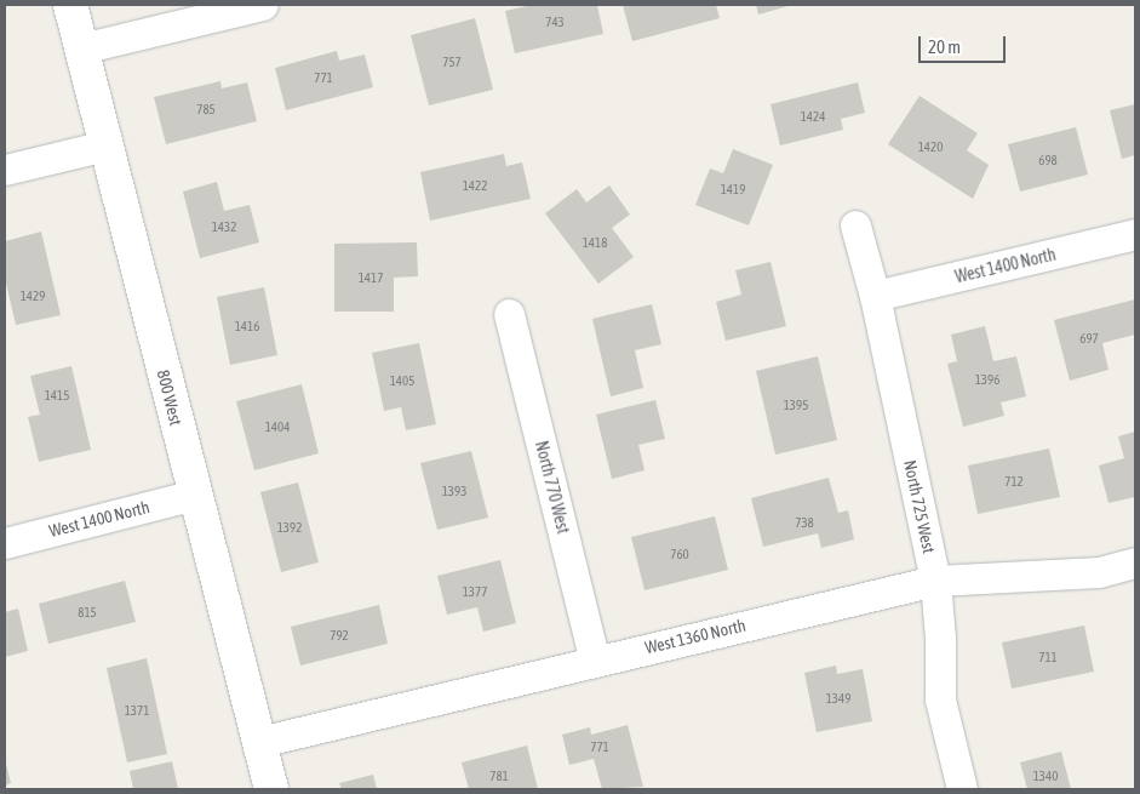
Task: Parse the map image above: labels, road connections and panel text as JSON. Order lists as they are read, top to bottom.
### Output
{
  "streets": {
    "street": [
      "West 1400 North",
      "800 West",
      "North 770 West",
      "North 725 West",
      "West 1360 North"
    ]
  },
  "crossings": [
    ["West 1400 North", "800 West"],
    ["West 1400 North", "North 725 West"],
    ["800 West", "West 1360 North"],
    ["North 770 West", "West 1360 North"],
    ["North 725 West", "West 1360 North"]
  ],
  "house_numbers": [
    "743",
    "757",
    "771",
    "785",
    "1424",
    "1420",
    "698",
    "1422",
    "1419",
    "1432",
    "1418",
    "1417",
    "1429",
    "1416",
    "697",
    "1396",
    "1405",
    "1415",
    "1395",
    "1404",
    "712",
    "1393",
    "738",
    "1392",
    "760",
    "1377",
    "815",
    "792",
    "711",
    "1349",
    "1371",
    "771",
    "781",
    "1340"
  ],
  "scale_bar": "20 m"
}
